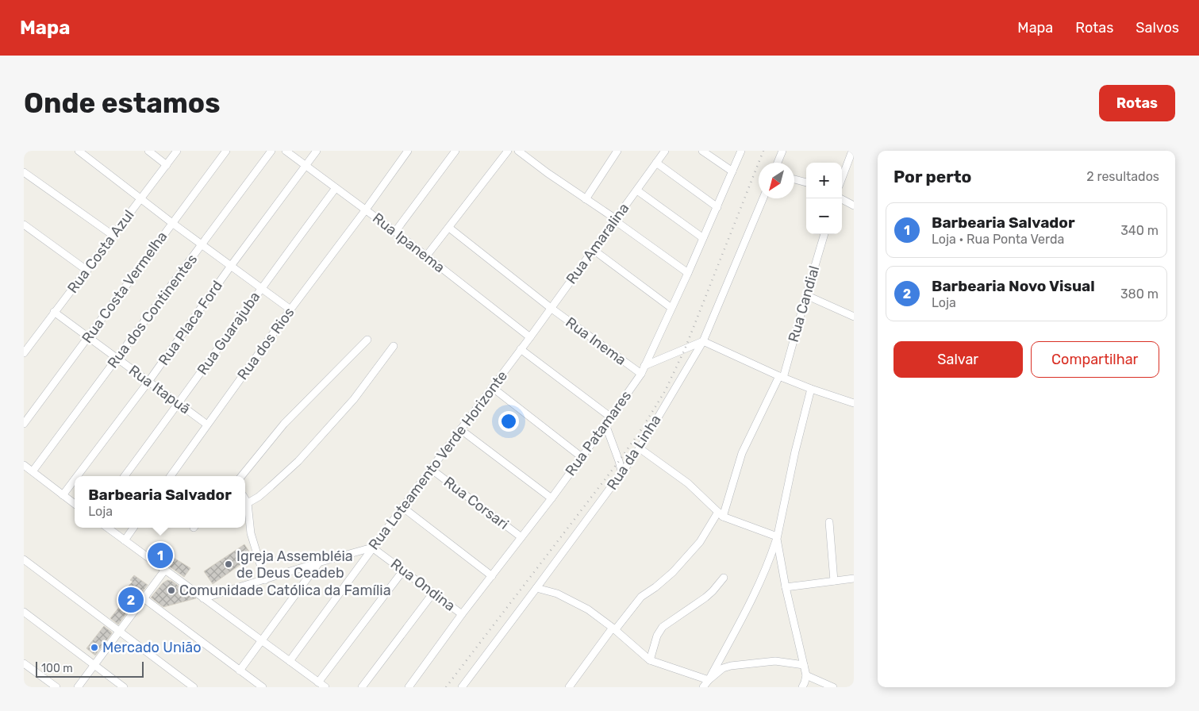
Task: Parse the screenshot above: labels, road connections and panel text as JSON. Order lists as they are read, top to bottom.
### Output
{
  "streets": {
    "street": [
      "Rua Ipanema",
      "Rua Amaralina",
      "Rua Costa Azul",
      "Rua Costa Vermelha",
      "Rua Candial",
      "Rua dos Continentes",
      "Rua Placa Ford",
      "Rua Guarajuba",
      "Rua Inema",
      "Rua dos Rios",
      "Rua Itapuã",
      "Rua Patamares",
      "Rua da Linha",
      "Rua Loteamento Verde Horizonte",
      "Rua Corsari",
      "Rua Ondina"
    ]
  },
  "crossings": [
    ["Rua Ipanema", "Rua Amaralina"],
    ["Rua Ipanema", "Rua Placa Ford"],
    ["Rua Ipanema", "Rua Guarajuba"],
    ["Rua Ipanema", "Rua dos Rios"],
    ["Rua Ipanema", "Rua Loteamento Verde Horizonte"],
    ["Rua Amaralina", "Rua Inema"],
    ["Rua Amaralina", "Rua Loteamento Verde Horizonte"],
    ["Rua Costa Azul", "Rua Itapuã"],
    ["Rua Costa Vermelha", "Rua Itapuã"],
    ["Rua dos Continentes", "Rua Itapuã"],
    ["Rua Placa Ford", "Rua Itapuã"],
    ["Rua Guarajuba", "Rua Itapuã"],
    ["Rua Inema", "Rua Patamares"],
    ["Rua dos Rios", "Rua Itapuã"],
    ["Rua Patamares", "Rua Corsari"],
    ["Rua Patamares", "Rua Ondina"],
    ["Rua Loteamento Verde Horizonte", "Rua Corsari"],
    ["Rua Loteamento Verde Horizonte", "Rua Ondina"]
  ],
  "places": ["Igreja Assembléia de Deus Ceadeb", "Comunidade Católica da Família", "Mercado União"],
  "scale_bar": "100 m",
  "north": "bottom left",
  "page": {
    "header": "Mapa",
    "nav": ["Mapa", "Rotas", "Salvos"],
    "buttons": [
      "Rotas",
      ["Salvar", "Compartilhar"]
    ],
    "title": "Onde estamos",
    "heading": ["Por perto", "2 resultados"],
    "map_buttons": ["+", "−"],
    "list": [
      {
        "mark": "1",
        "name": "Barbearia Salvador",
        "note": "Loja · Rua Ponta Verda",
        "value": "340 m"
      },
      {
        "mark": "2",
        "name": "Barbearia Novo Visual",
        "note": "Loja",
        "value": "380 m"
      }
    ],
    "popup": ["Barbearia Salvador", "Loja"],
    "pins": ["1", "2"],
    "scale": "100 m"
  }
}
